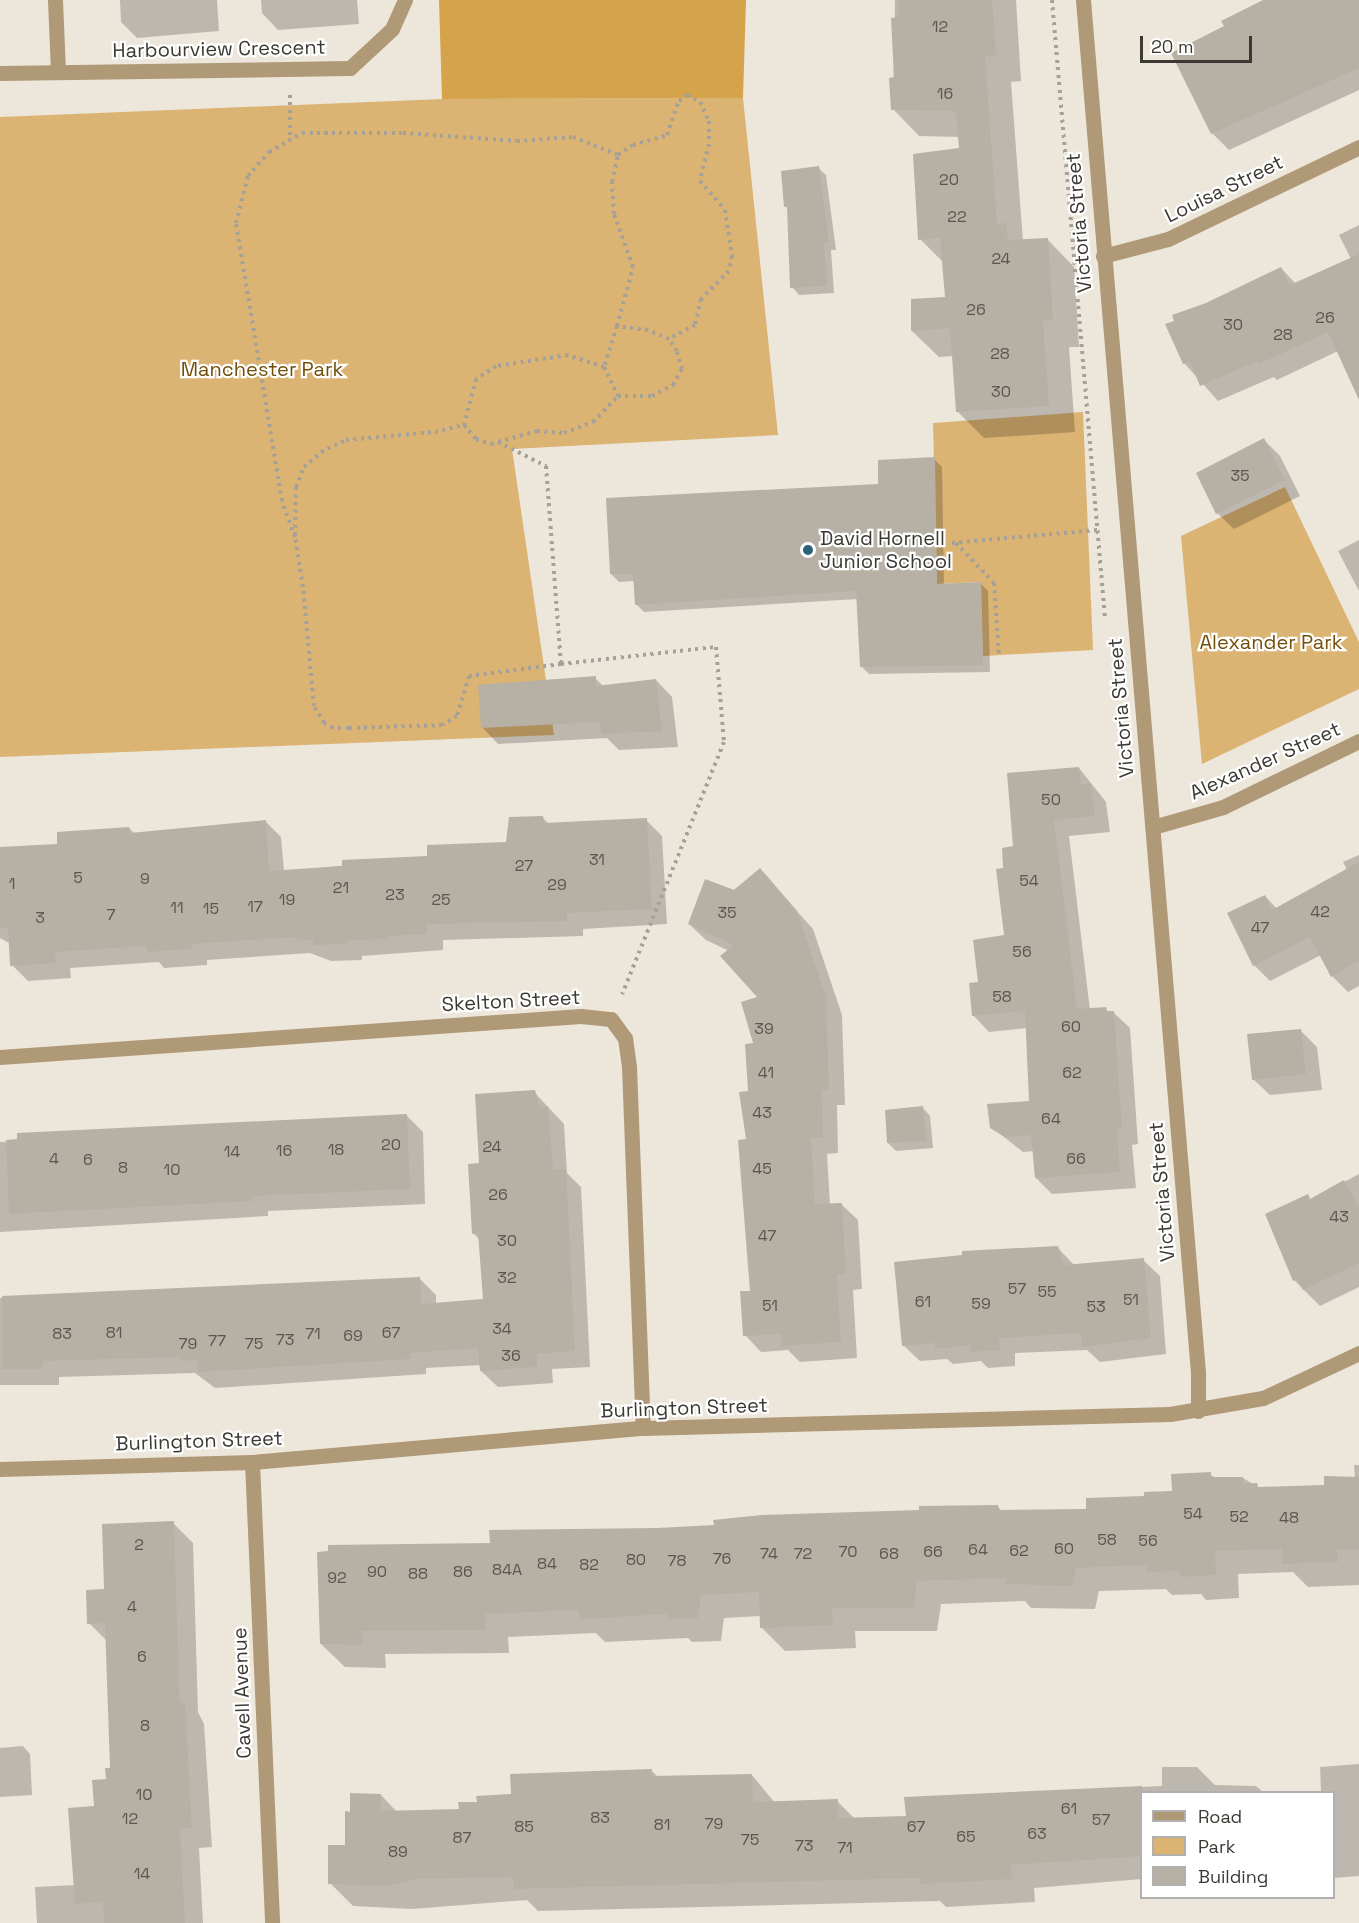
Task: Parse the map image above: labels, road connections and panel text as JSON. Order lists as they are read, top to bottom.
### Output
{
  "streets": {
    "street": [
      "Harbourview Crescent",
      "Louisa Street",
      "Victoria Street",
      "Alexander Street",
      "Skelton Street",
      "Burlington Street",
      "Cavell Avenue"
    ]
  },
  "crossings": [
    ["Louisa Street", "Victoria Street"],
    ["Victoria Street", "Alexander Street"],
    ["Victoria Street", "Burlington Street"],
    ["Burlington Street", "Cavell Avenue"]
  ],
  "parks": ["Manchester Park", "Alexander Park"],
  "places": ["David Hornell Junior School"],
  "house_numbers": [
    "12",
    "16",
    "20",
    "22",
    "24",
    "26",
    "26",
    "30",
    "28",
    "28",
    "30",
    "35",
    "50",
    "31",
    "27",
    "5",
    "9",
    "54",
    "1",
    "29",
    "21",
    "23",
    "19",
    "25",
    "17",
    "11",
    "15",
    "42",
    "35",
    "7",
    "3",
    "47",
    "56",
    "58",
    "60",
    "39",
    "41",
    "62",
    "43",
    "64",
    "20",
    "24",
    "18",
    "16",
    "14",
    "4",
    "66",
    "6",
    "8",
    "45",
    "10",
    "26",
    "43",
    "47",
    "30",
    "32",
    "57",
    "55",
    "51",
    "61",
    "59",
    "51",
    "53",
    "34",
    "81",
    "67",
    "83",
    "71",
    "69",
    "73",
    "77",
    "79",
    "75",
    "36",
    "54",
    "52",
    "48",
    "58",
    "56",
    "2",
    "60",
    "64",
    "62",
    "70",
    "66",
    "74",
    "72",
    "68",
    "76",
    "80",
    "78",
    "84",
    "82",
    "84A",
    "90",
    "86",
    "88",
    "92",
    "4",
    "6",
    "8",
    "10",
    "61",
    "83",
    "12",
    "57",
    "79",
    "81",
    "85",
    "67",
    "63",
    "65",
    "87",
    "75",
    "73",
    "71",
    "89",
    "14"
  ],
  "legend": ["Road", "Park", "Building"],
  "scale_bar": "20 m"
}
